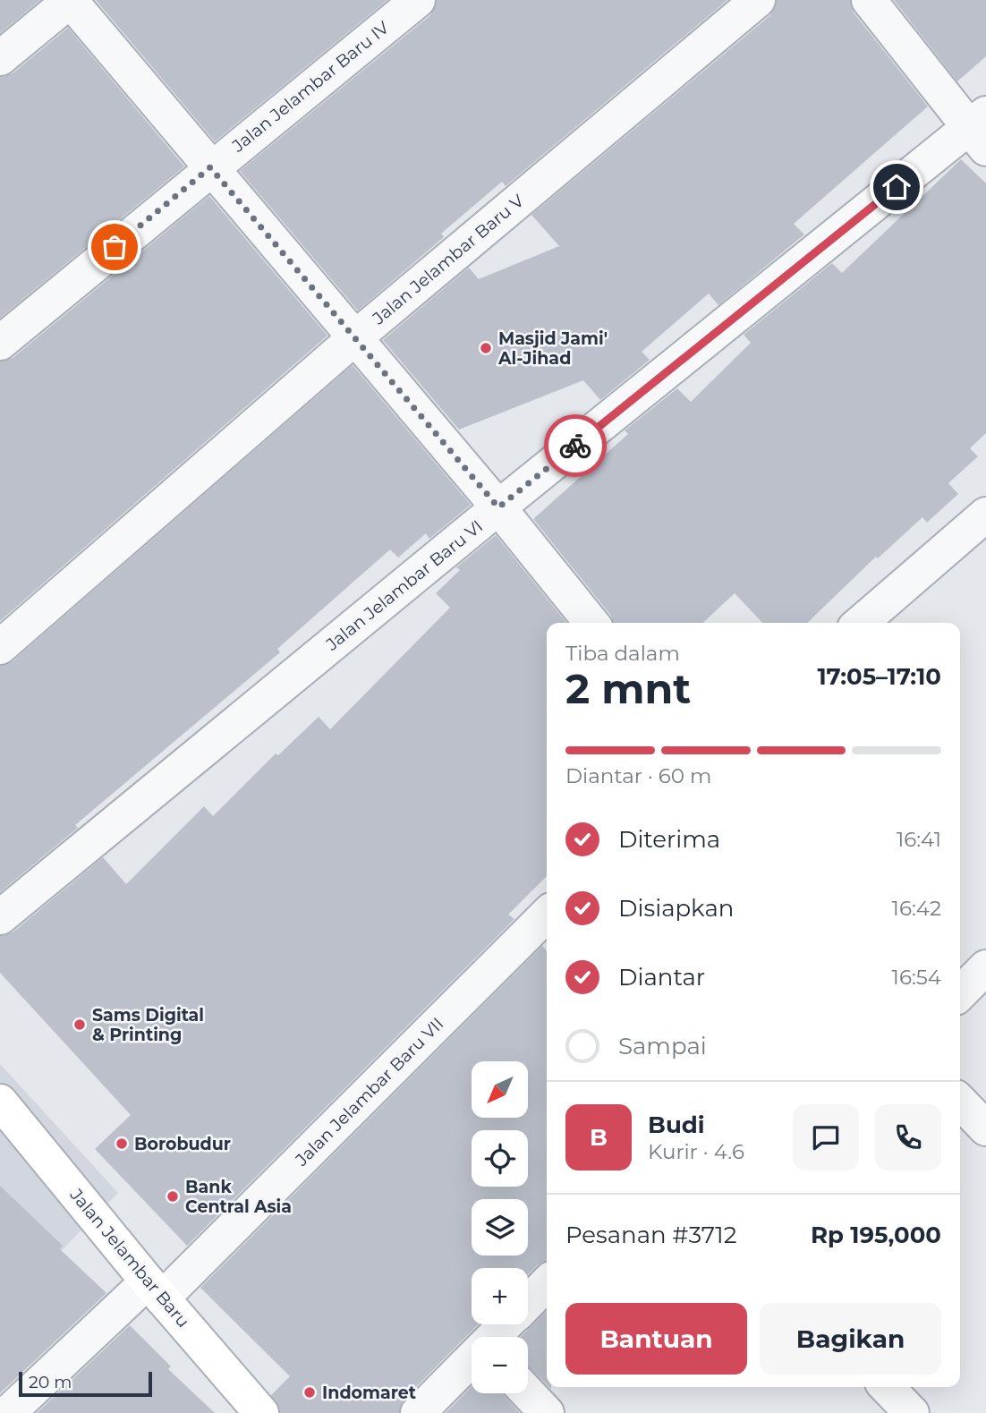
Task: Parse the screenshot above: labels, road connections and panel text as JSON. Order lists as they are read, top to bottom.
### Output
{
  "streets": {
    "street": [
      "Jalan Jelambar Baru IV",
      "Jalan Jelambar Baru V",
      "Jalan Jelambar Baru VI",
      "Jalan Jelambar Baru VII",
      "Jalan Jelambar Baru"
    ]
  },
  "crossings": [
    ["Jalan Jelambar Baru VII", "Jalan Jelambar Baru"]
  ],
  "places": [
    "Masjid Jami' Al-Jihad",
    "Sams Digital & Printing",
    "Borobudur",
    "Bank Central Asia",
    "Indomaret"
  ],
  "scale_bar": "20 m",
  "north": "bottom left",
  "page": {
    "heading": ["2 mnt", "Tiba dalam", "17:05–17:10"],
    "panel": [
      "Budi",
      "Kurir · 4.6",
      "Pesanan #3712",
      "Rp 195,000"
    ],
    "bar": "Diantar · 60 m",
    "list": [
      ["Diterima", "16:41"],
      ["Disiapkan", "16:42"],
      ["Diantar", "16:54"],
      "Sampai"
    ],
    "map_buttons": ["+", "−"],
    "round": "B",
    "buttons": ["Bantuan", "Bagikan"],
    "scale": "20 m"
  }
}
